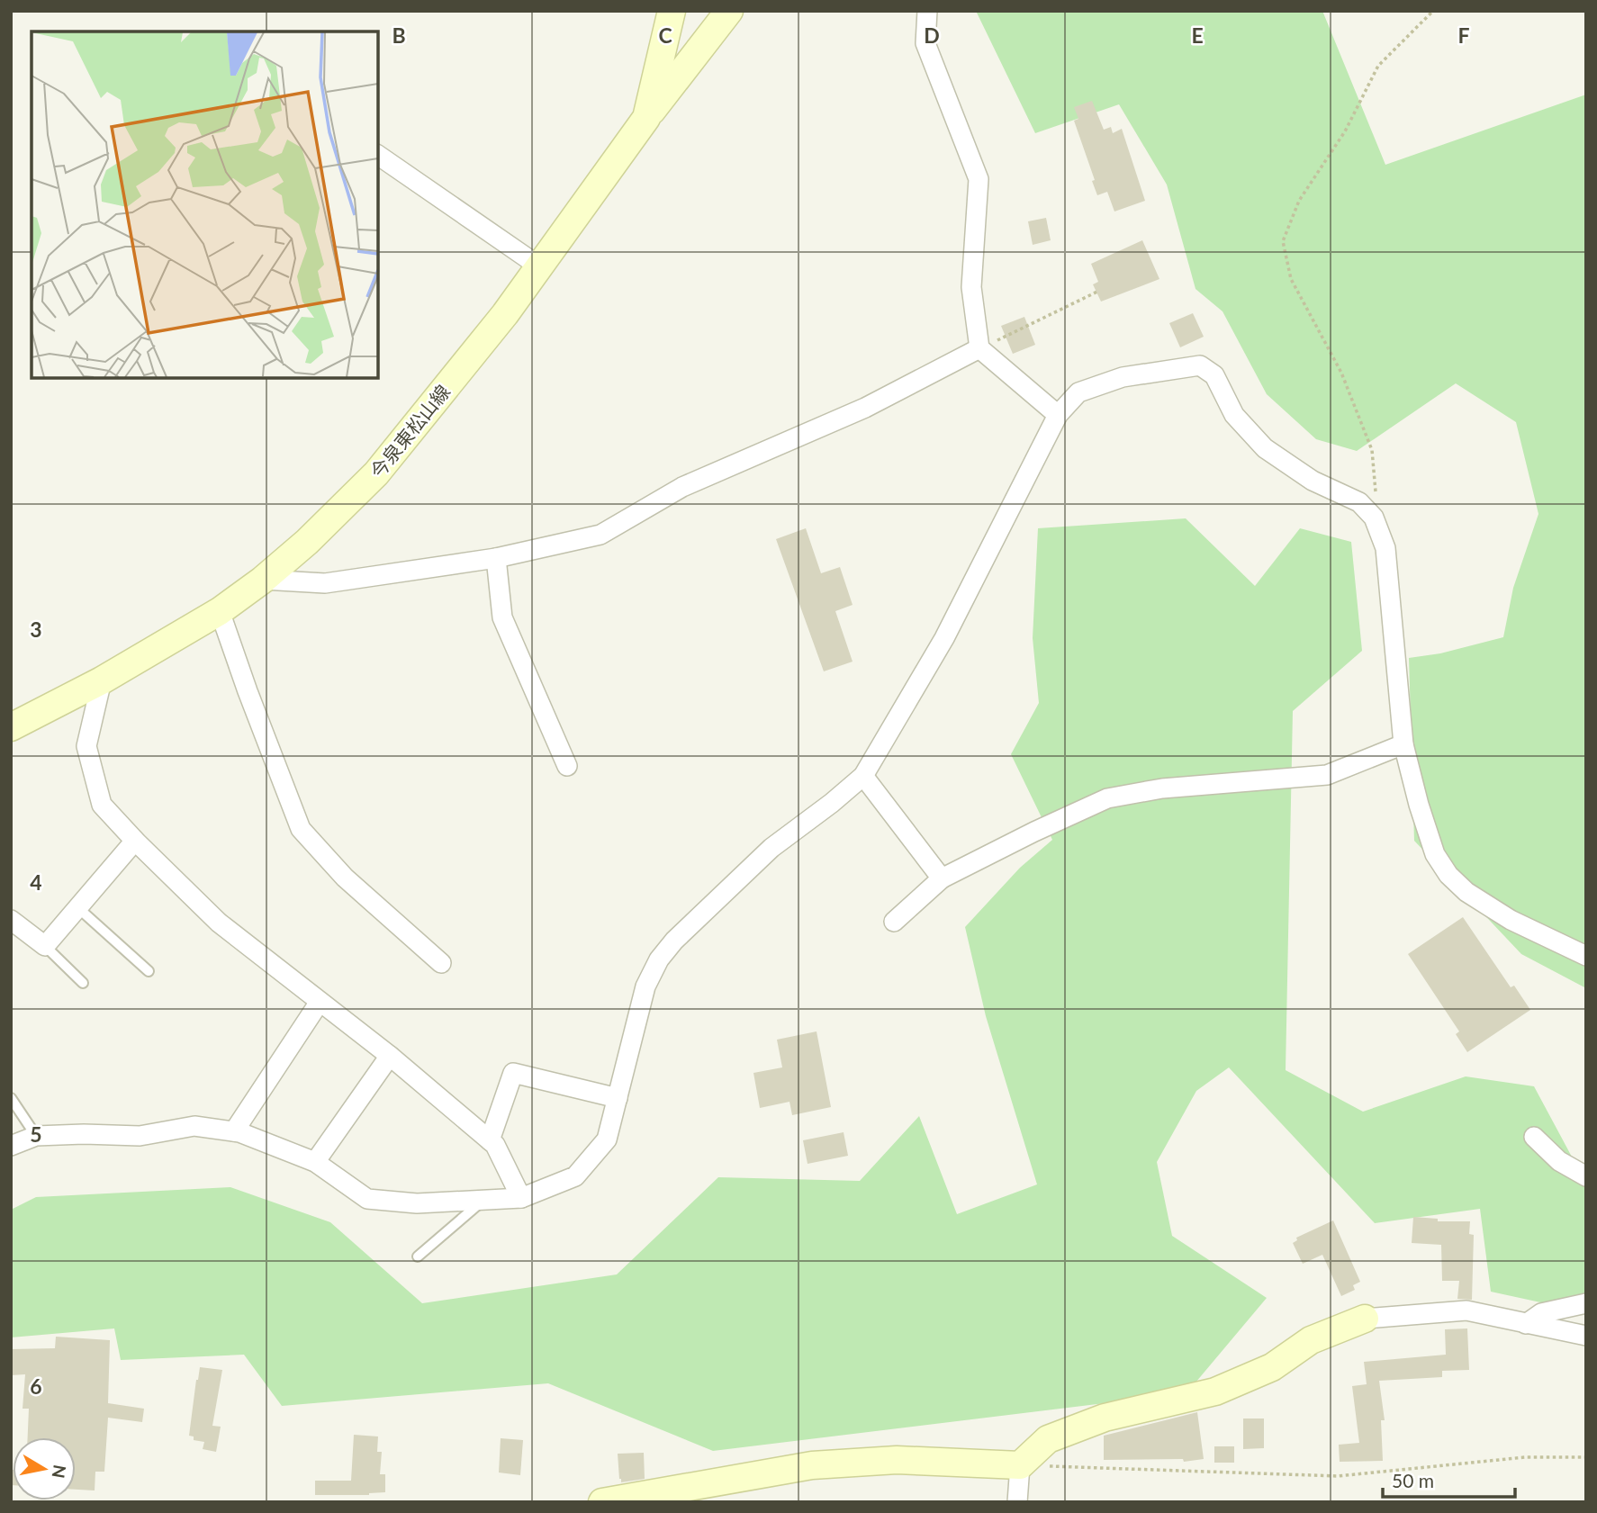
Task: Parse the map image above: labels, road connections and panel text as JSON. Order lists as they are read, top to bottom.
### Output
{
  "streets": {
    "main road": ["今泉東松山線"]
  },
  "scale_bar": "50 m",
  "north": "right",
  "grid": {
    "columns": [
      "B",
      "C",
      "D",
      "E",
      "F"
    ],
    "rows": [
      "3",
      "4",
      "5",
      "6"
    ]
  }
}
